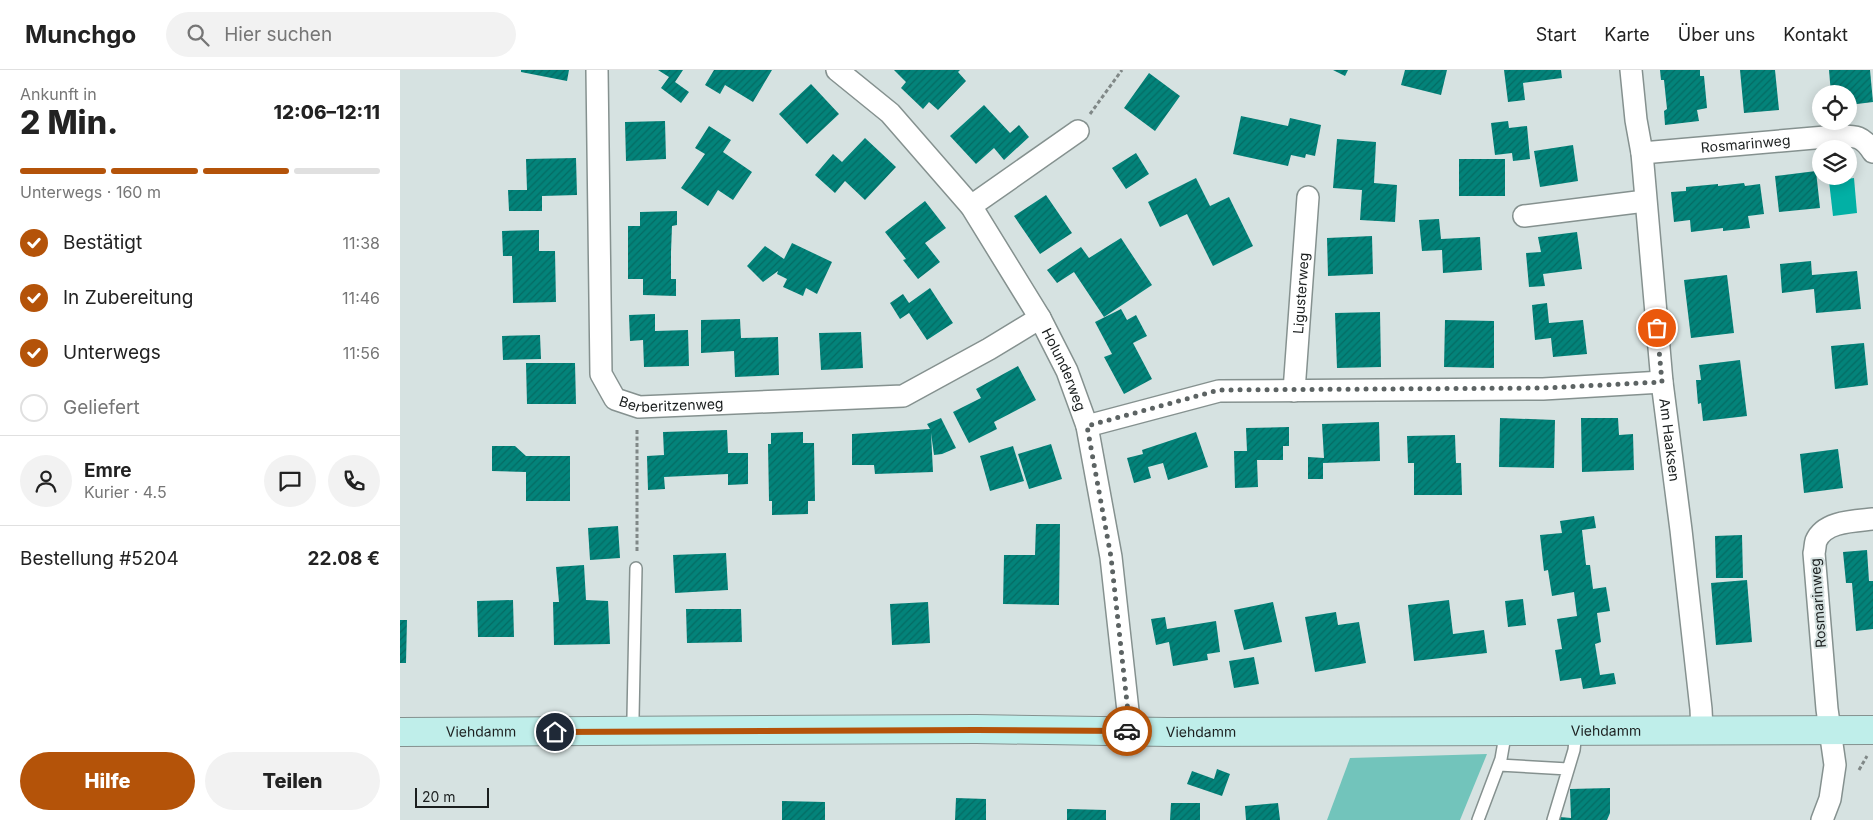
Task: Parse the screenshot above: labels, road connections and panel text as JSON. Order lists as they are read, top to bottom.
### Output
{
  "streets": {
    "main road": ["Viehdamm"],
    "street": [
      "Rosmarinweg",
      "Ligusterweg",
      "Holunderweg",
      "Berberitzenweg",
      "Am Haaksen"
    ]
  },
  "crossings": [
    ["Rosmarinweg", "Am Haaksen"],
    ["Rosmarinweg", "Viehdamm"],
    ["Holunderweg", "Berberitzenweg"],
    ["Holunderweg", "Viehdamm"],
    ["Am Haaksen", "Viehdamm"]
  ],
  "scale_bar": "20 m",
  "page": {
    "header": "Munchgo",
    "search": "Hier suchen",
    "nav": [
      "Start",
      "Karte",
      "Über uns",
      "Kontakt"
    ],
    "heading": ["2 Min.", "Ankunft in", "12:06–12:11"],
    "panel": [
      "Emre",
      "Kurier · 4.5",
      "Bestellung #5204",
      "22.08 €"
    ],
    "bar": "Unterwegs · 160 m",
    "list": [
      ["Bestätigt", "11:38"],
      ["In Zubereitung", "11:46"],
      ["Unterwegs", "11:56"],
      "Geliefert"
    ],
    "buttons": ["Hilfe", "Teilen"],
    "scale": "20 m"
  }
}
